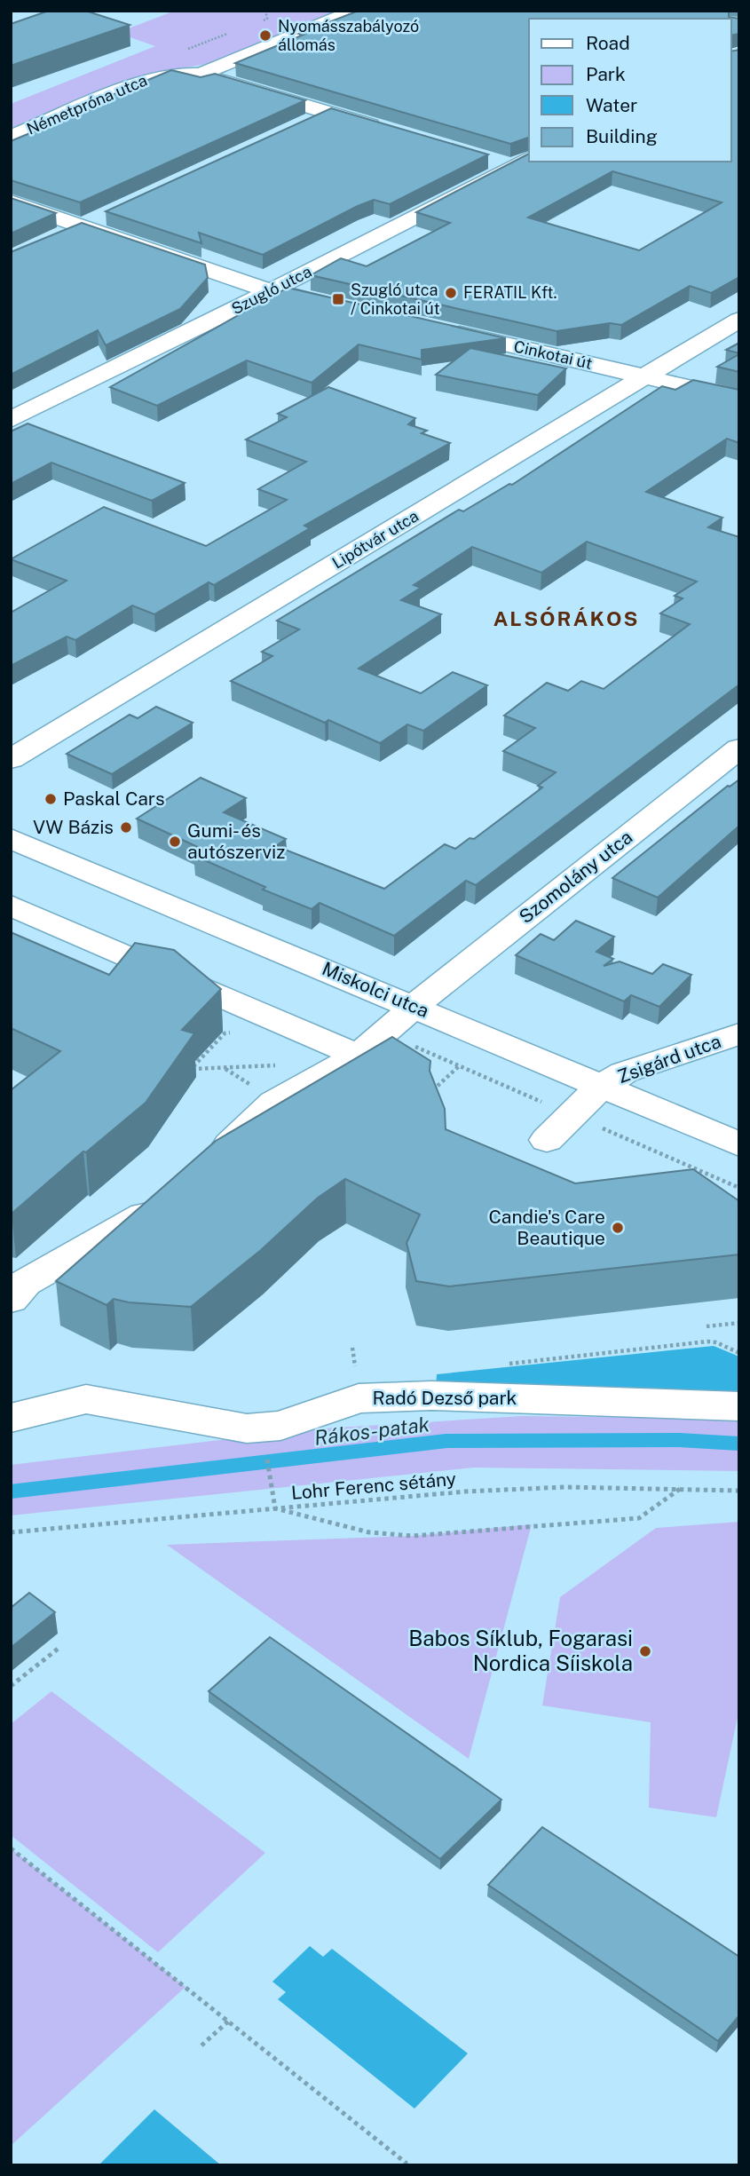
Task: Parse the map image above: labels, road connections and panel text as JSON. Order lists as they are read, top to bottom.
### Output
{
  "streets": {
    "street": [
      "Németpróna utca",
      "Szugló utca",
      "Cinkotai út",
      "Lipótvár utca",
      "Szomolány utca",
      "Miskolci utca",
      "Zsigárd utca",
      "Radó Dezső park"
    ],
    "path": ["Lohr Ferenc sétány"]
  },
  "crossings": [
    ["Cinkotai út", "Lipótvár utca"],
    ["Szomolány utca", "Miskolci utca"],
    ["Miskolci utca", "Zsigárd utca"]
  ],
  "districts": ["ALSÓRÁKOS"],
  "water": ["Rákos-patak"],
  "places": {
    "other": [
      "Nyomásszabályozó állomás",
      "FERATIL Kft.",
      "Paskal Cars",
      "VW Bázis",
      "Gumi- és autószerviz",
      "Candie's Care Beautique",
      "Babos Síklub, Fogarasi Nordica Síiskola"
    ],
    "transit": ["Szugló utca / Cinkotai út"]
  },
  "legend": [
    "Road",
    "Park",
    "Water",
    "Building"
  ]
}
